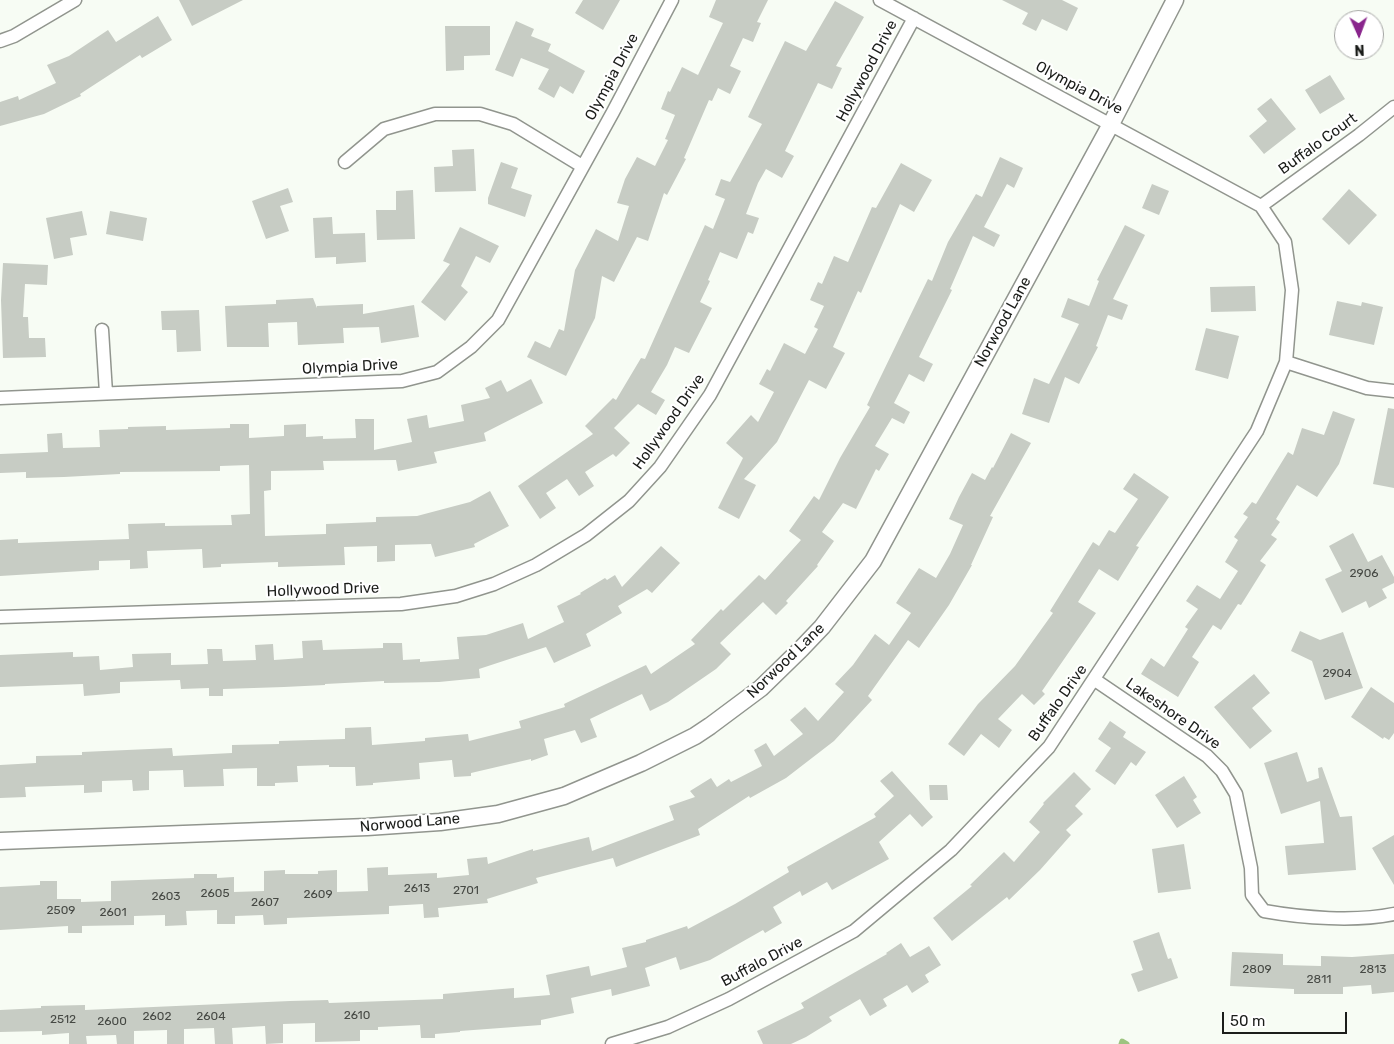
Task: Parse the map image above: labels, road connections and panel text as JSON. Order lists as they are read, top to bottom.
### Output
{
  "streets": {
    "street": [
      "Hollywood Drive",
      "Olympia Drive",
      "Buffalo Court",
      "Norwood Lane",
      "Buffalo Drive",
      "Lakeshore Drive"
    ]
  },
  "crossings": [
    ["Hollywood Drive", "Olympia Drive"],
    ["Olympia Drive", "Buffalo Court"],
    ["Olympia Drive", "Norwood Lane"],
    ["Olympia Drive", "Buffalo Drive"],
    ["Buffalo Court", "Buffalo Drive"],
    ["Buffalo Drive", "Lakeshore Drive"]
  ],
  "house_numbers": [
    "2906",
    "2904",
    "2613",
    "2701",
    "2605",
    "2609",
    "2603",
    "2607",
    "2509",
    "2601",
    "2809",
    "2813",
    "2811",
    "2610",
    "2602",
    "2604",
    "2512",
    "2600"
  ],
  "scale_bar": "50 m",
  "north": "bottom"
}
